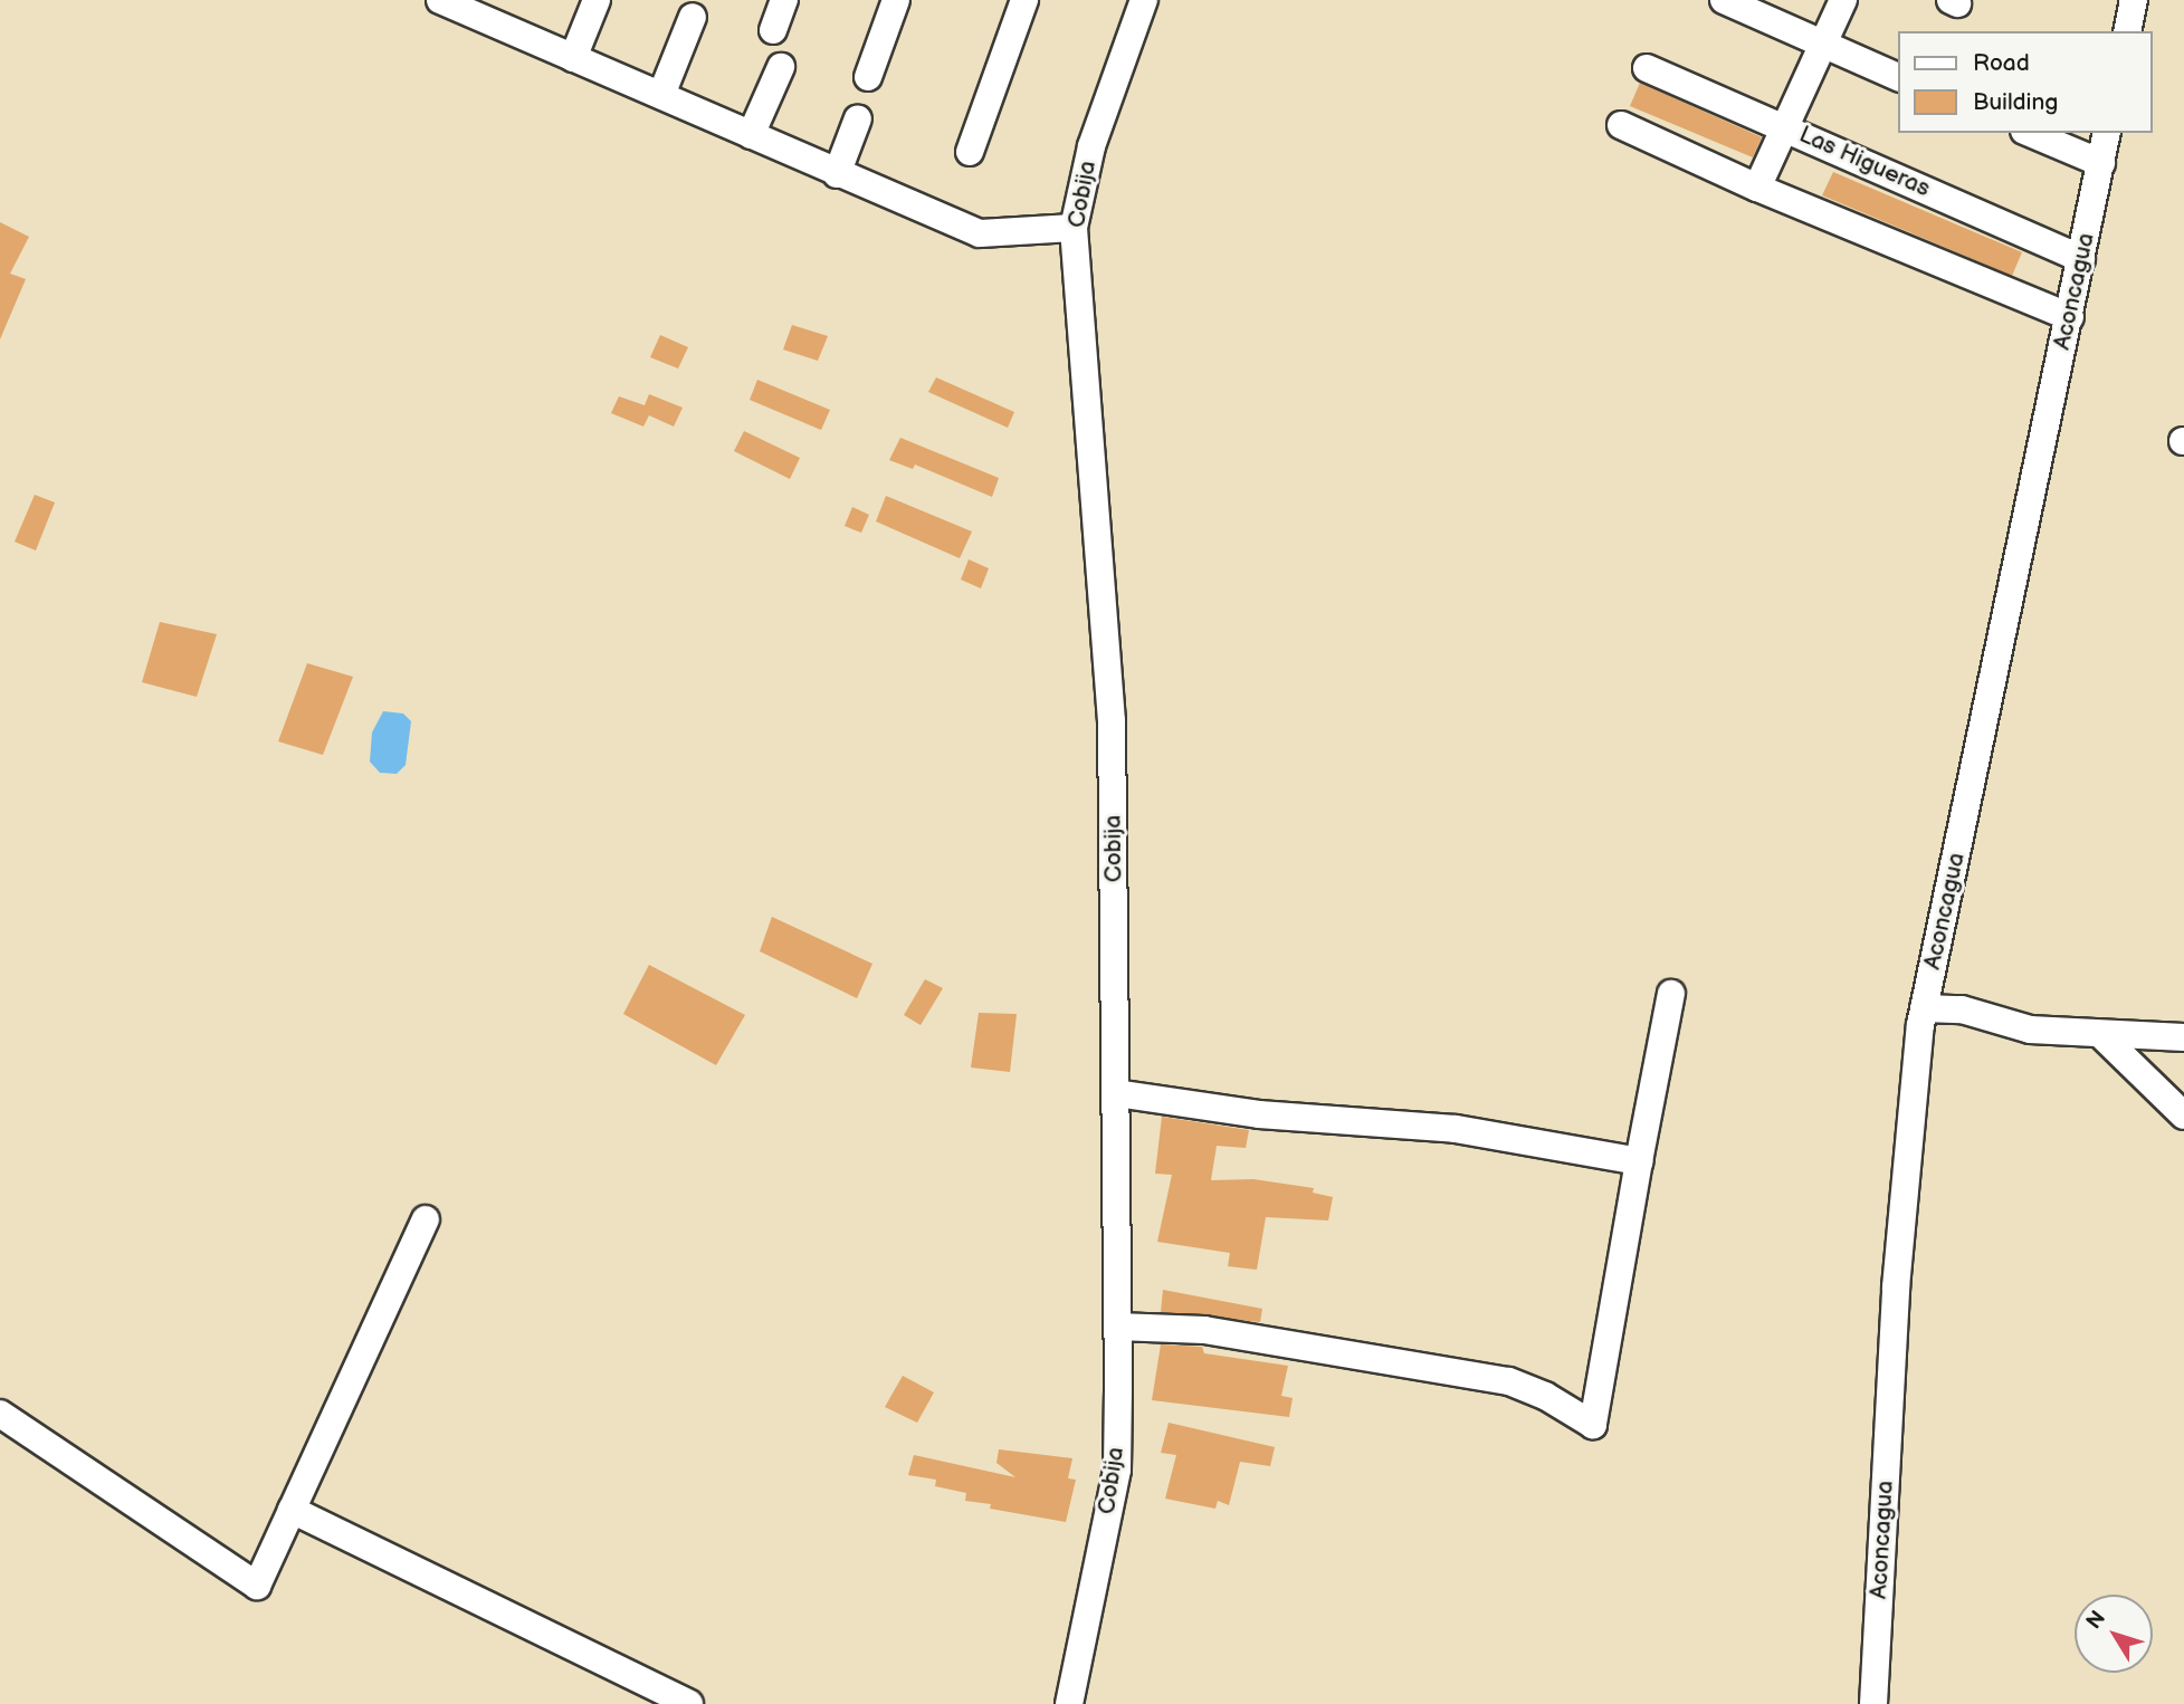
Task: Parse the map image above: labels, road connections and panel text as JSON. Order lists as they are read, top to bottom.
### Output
{
  "streets": {
    "street": ["Las Higueras", "Cobija", "Aconcagua"]
  },
  "crossings": [
    ["Las Higueras", "Aconcagua"]
  ],
  "legend": ["Road", "Building"],
  "north": "top left"
}
